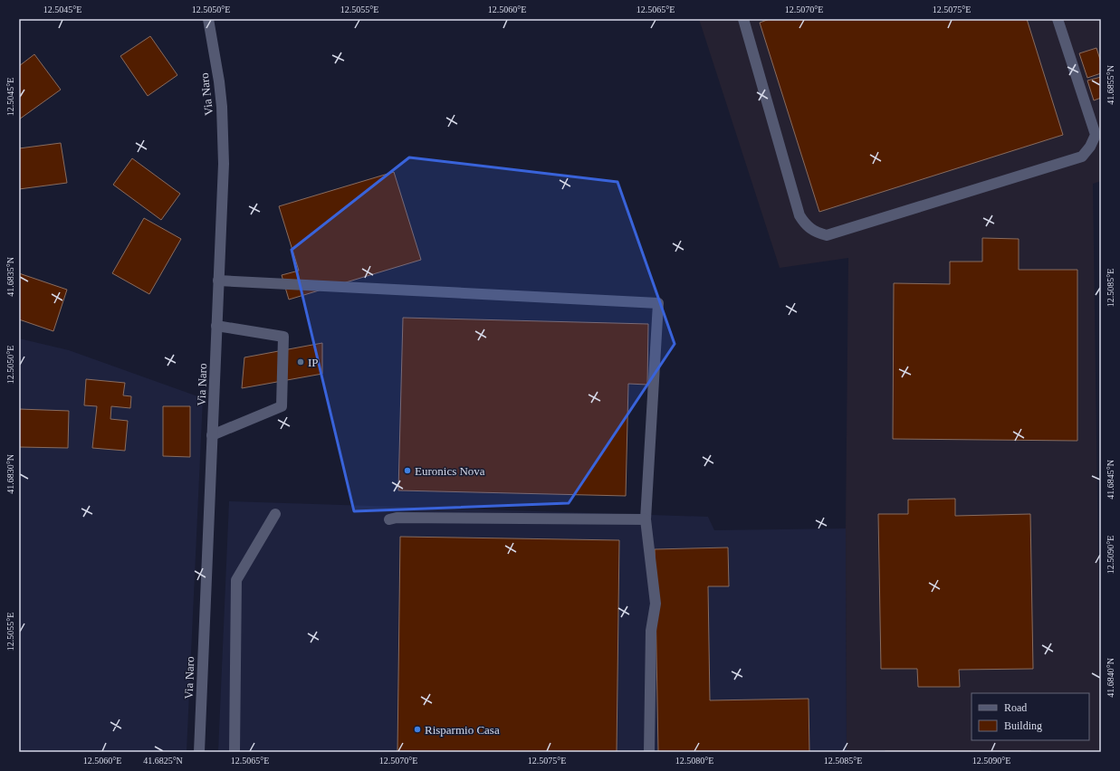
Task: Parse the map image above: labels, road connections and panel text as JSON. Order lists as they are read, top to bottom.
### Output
{
  "streets": {
    "street": ["Via Naro"]
  },
  "places": ["IP", "Euronics Nova", "Risparmio Casa"],
  "legend": ["Road", "Building"],
  "coordinates": [
    "12.5045°E",
    "12.5050°E",
    "12.5055°E",
    "12.5060°E",
    "12.5065°E",
    "12.5070°E",
    "12.5075°E",
    "41.6855°N",
    "41.6835°N",
    "12.5085°E",
    "41.6830°N",
    "41.6845°N",
    "12.5090°E",
    "41.6840°N",
    "41.6825°N",
    "12.5080°E"
  ]
}
